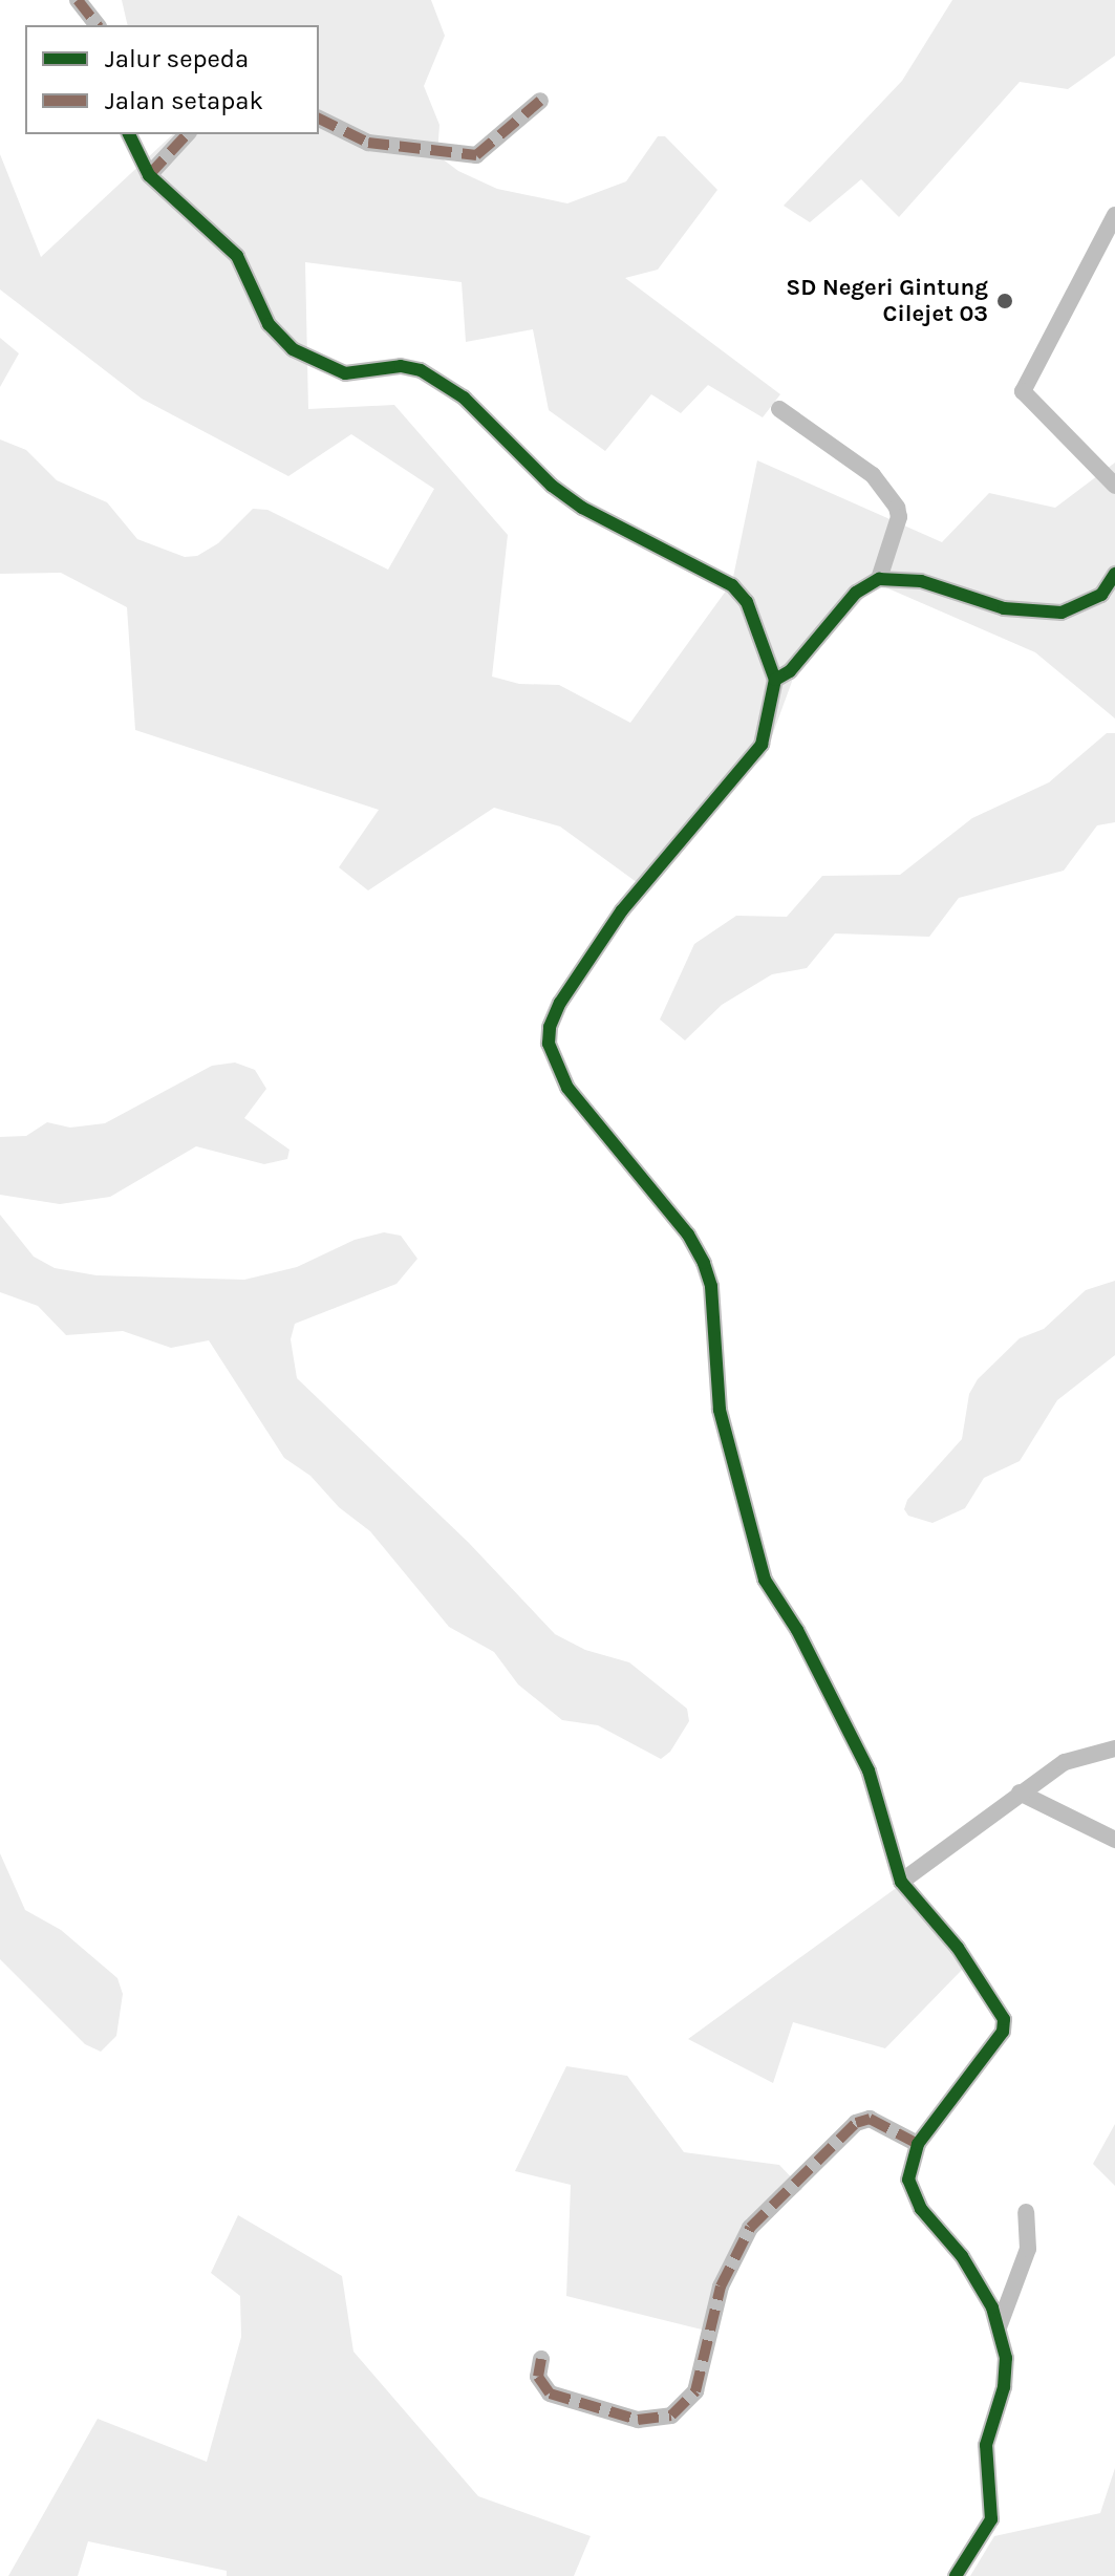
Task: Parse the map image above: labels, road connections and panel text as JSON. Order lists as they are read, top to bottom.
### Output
{
  "places": ["SD Negeri Gintung Cilejet 03"],
  "legend": ["Jalur sepeda", "Jalan setapak"]
}
